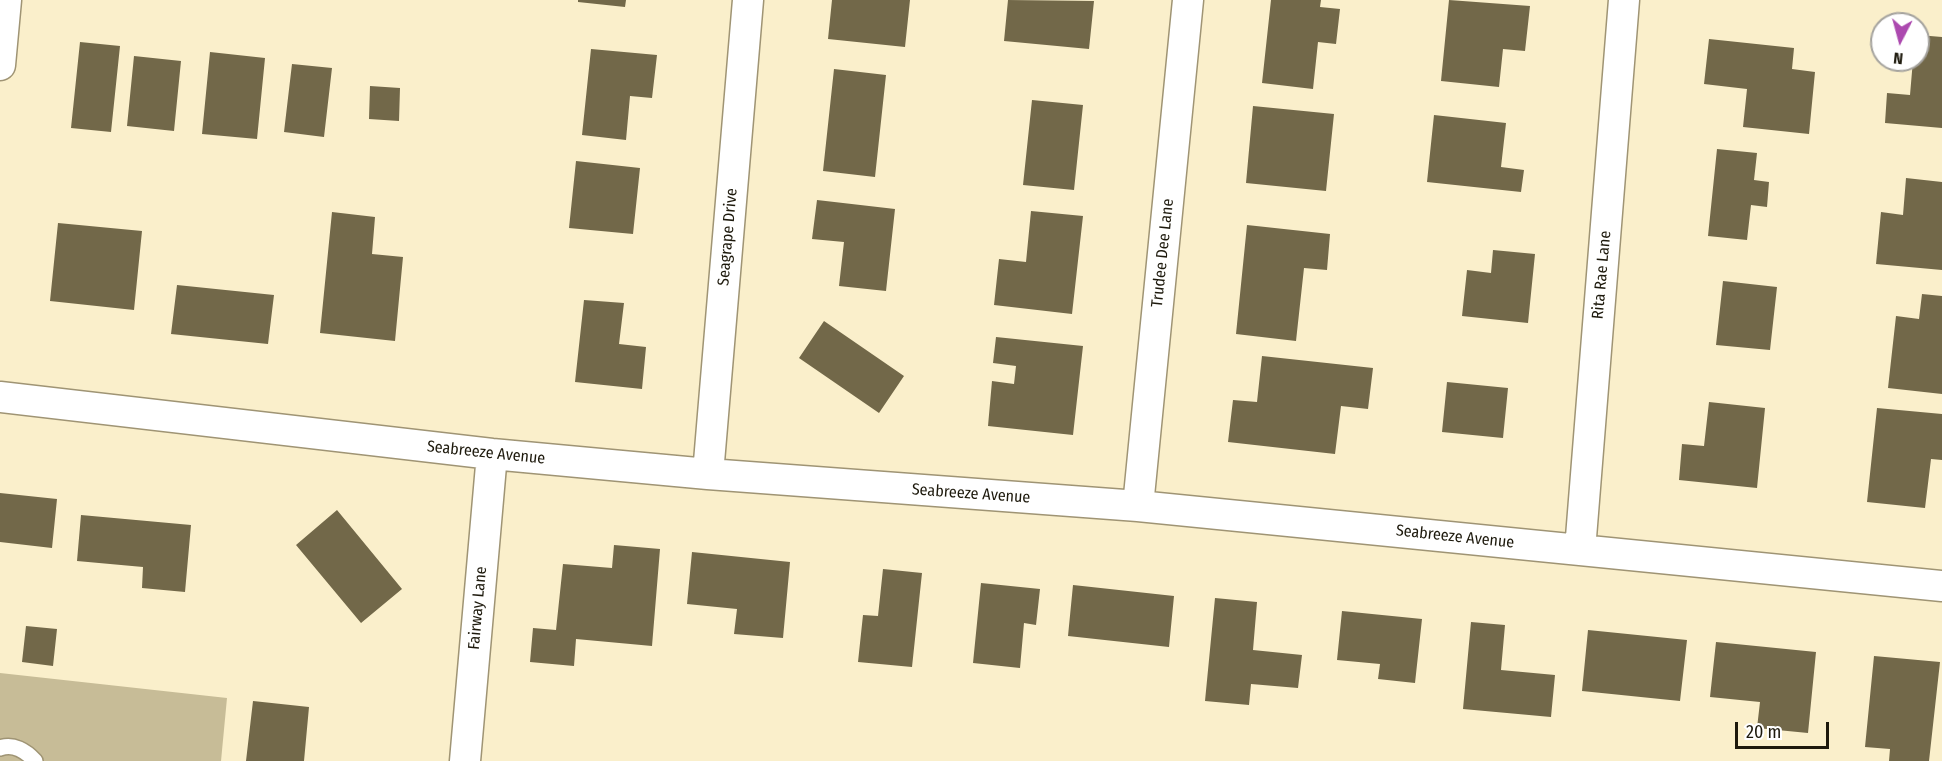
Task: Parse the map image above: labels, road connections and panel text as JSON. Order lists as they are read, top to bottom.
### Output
{
  "streets": {
    "street": [
      "Seagrape Drive",
      "Trudee Dee Lane",
      "Rita Rae Lane",
      "Seabreeze Avenue",
      "Fairway Lane"
    ]
  },
  "crossings": [
    ["Seagrape Drive", "Seabreeze Avenue"],
    ["Trudee Dee Lane", "Seabreeze Avenue"],
    ["Rita Rae Lane", "Seabreeze Avenue"],
    ["Seabreeze Avenue", "Fairway Lane"]
  ],
  "scale_bar": "20 m",
  "north": "bottom"
}
